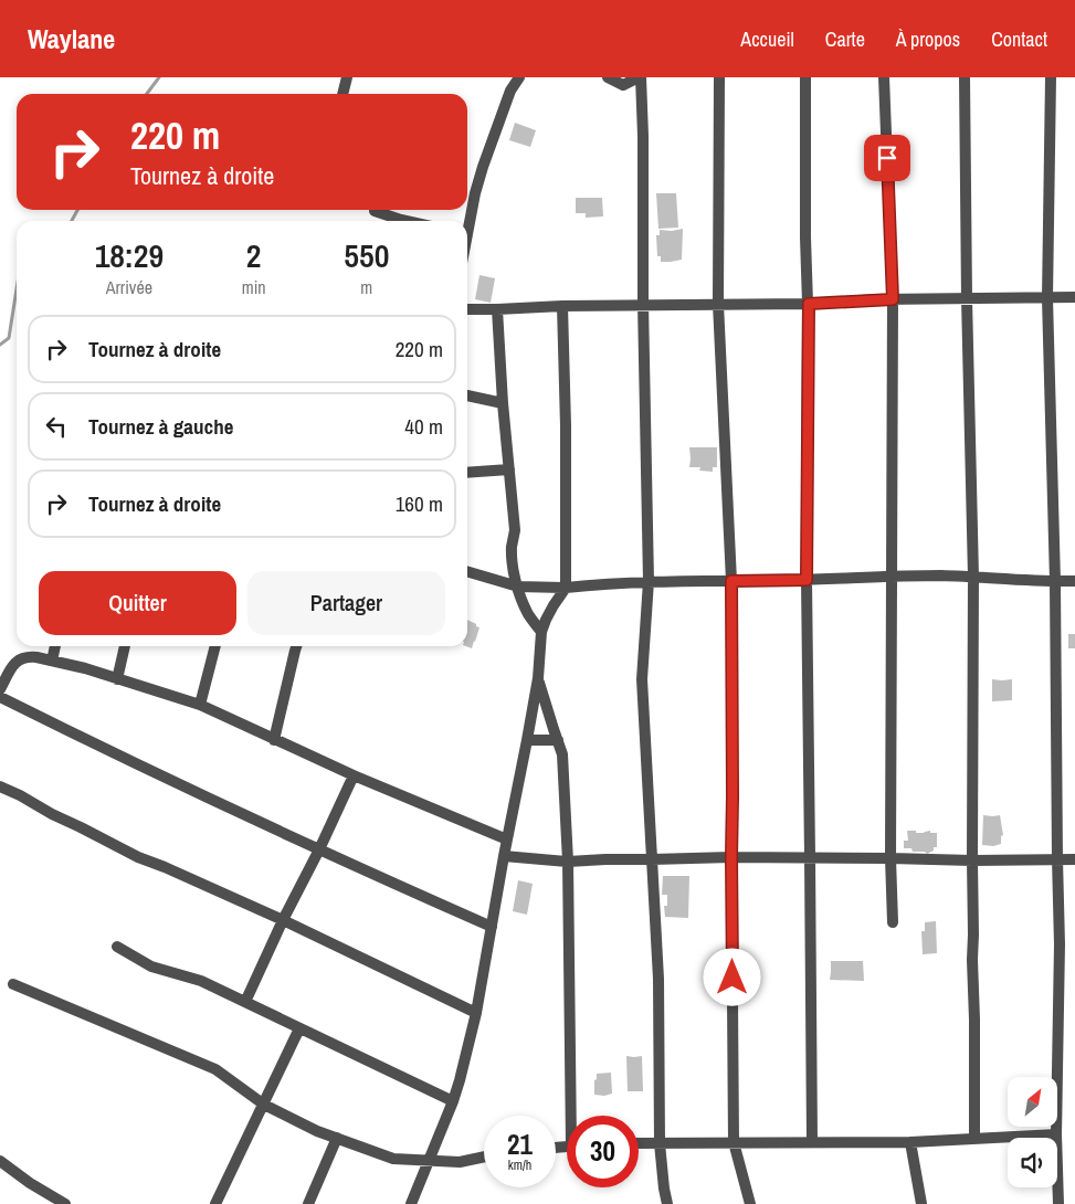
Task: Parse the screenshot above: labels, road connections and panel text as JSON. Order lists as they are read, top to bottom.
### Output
{
  "north": "top right",
  "page": {
    "header": "Waylane",
    "nav": [
      "Accueil",
      "Carte",
      "À propos",
      "Contact"
    ],
    "turn": ["220 m", "Tournez à droite"],
    "eta": [
      "18:29",
      "Arrivée",
      "2",
      "min",
      "550",
      "m"
    ],
    "list": [
      {
        "name": "Tournez à droite",
        "value": "220 m"
      },
      {
        "name": "Tournez à gauche",
        "value": "40 m"
      },
      {
        "name": "Tournez à droite",
        "value": "160 m"
      }
    ],
    "buttons": ["Quitter", "Partager"],
    "speed": "21 km/h",
    "limit": "30"
  }
}
